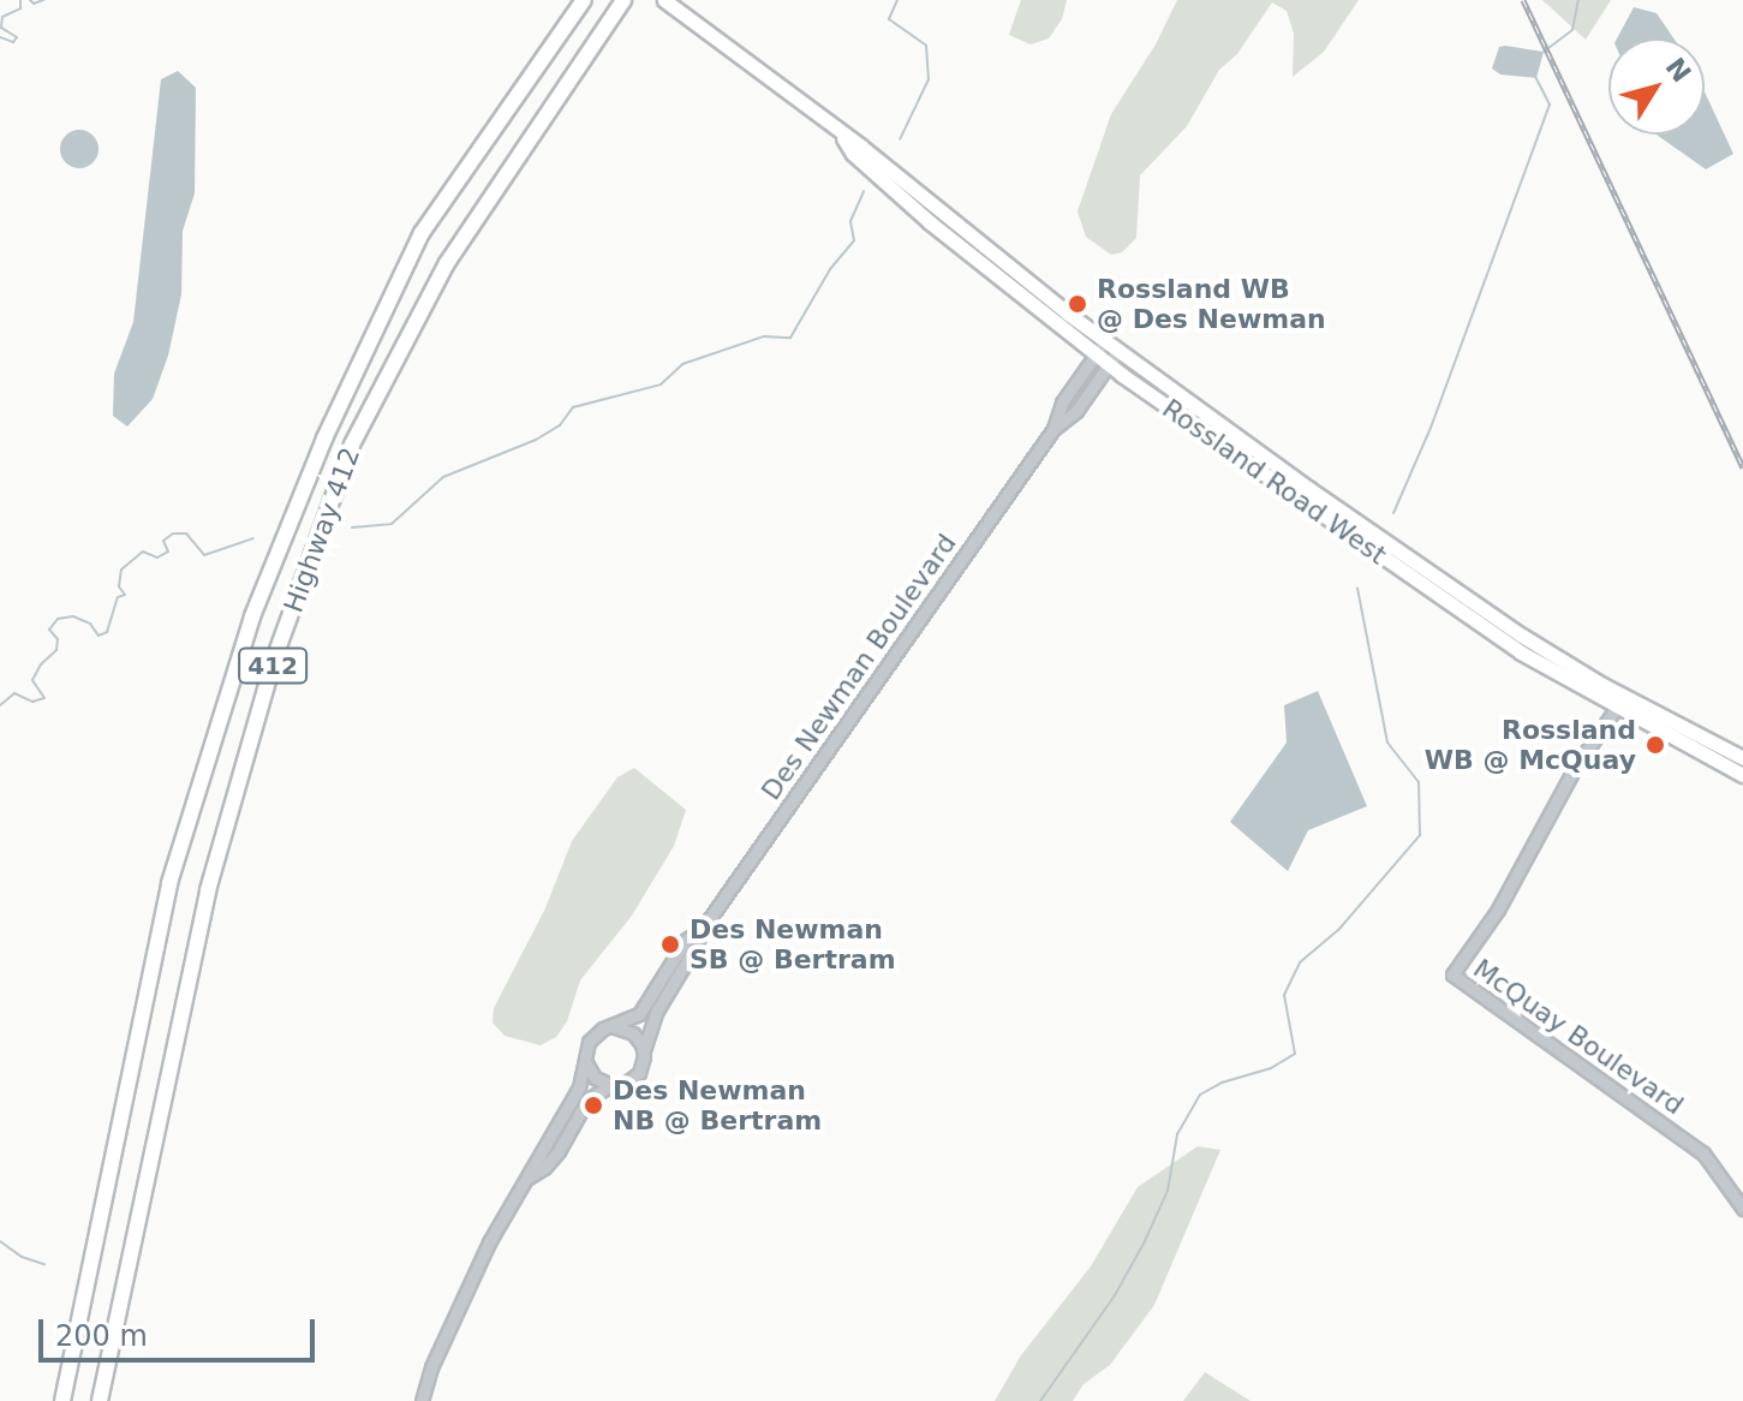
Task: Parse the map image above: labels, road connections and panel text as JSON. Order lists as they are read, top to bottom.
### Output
{
  "streets": {
    "highway": ["Highway 412", "412"],
    "main road": ["Rossland Road West"],
    "street": ["Des Newman Boulevard", "McQuay Boulevard"]
  },
  "crossings": [
    ["Rossland Road West", "Des Newman Boulevard"],
    ["Rossland Road West", "McQuay Boulevard"]
  ],
  "places": [
    "Rossland WB @ Des Newman",
    "Rossland WB @ McQuay",
    "Des Newman SB @ Bertram",
    "Des Newman NB @ Bertram"
  ],
  "scale_bar": "200 m",
  "north": "top right"
}
